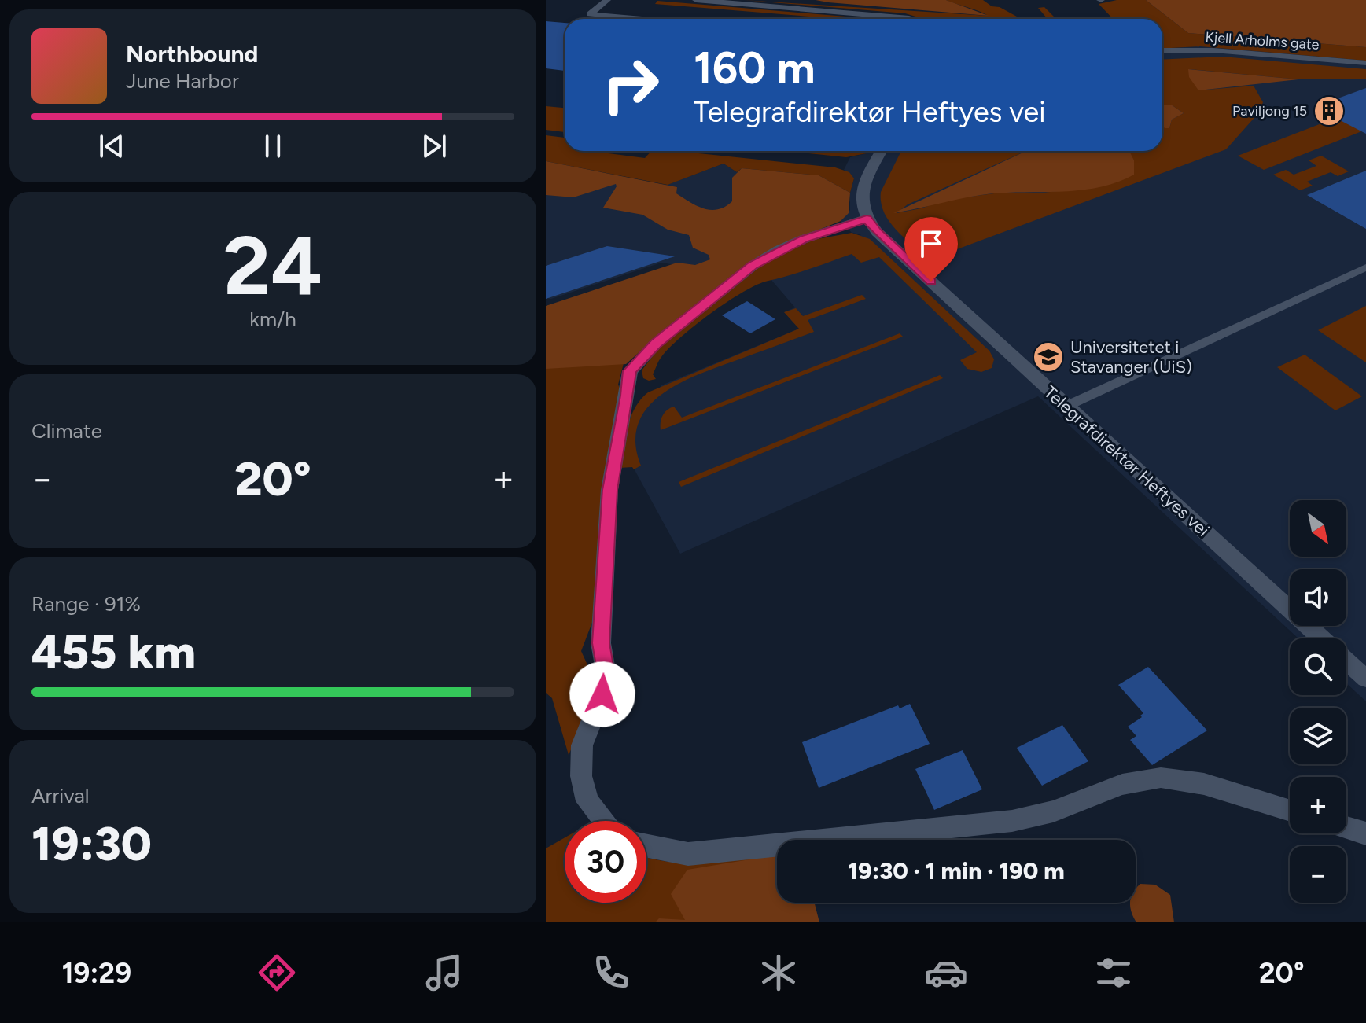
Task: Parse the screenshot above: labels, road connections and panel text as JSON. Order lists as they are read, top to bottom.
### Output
{
  "streets": {
    "street": ["Telegrafdirektør Heftyes vei"],
    "lane": ["Kjell Arholms gate"]
  },
  "places": {
    "building": ["Paviljong 15"],
    "school or university": ["Universitetet i Stavanger (UiS)"]
  },
  "north": "bottom right",
  "page": {
    "turn": ["160 m", "Telegrafdirektør Heftyes vei"],
    "song": ["Northbound", "June Harbor"],
    "tile": [
      ["24", "km/h"],
      "Climate",
      ["Range · 91%", "455 km"],
      ["Arrival", "19:30"]
    ],
    "heat": ["−", "20°", "+"],
    "map_buttons": ["+", "−"],
    "limit": "30",
    "trip": "19:30 · 1 min · 190 m",
    "tabs": ["19:29", "20°"]
  }
}
